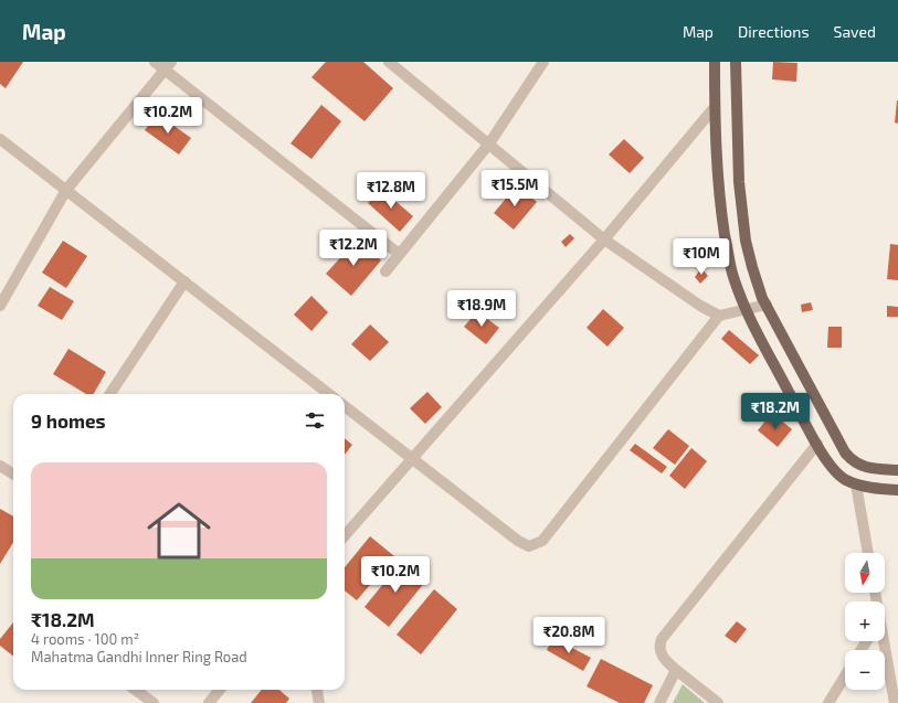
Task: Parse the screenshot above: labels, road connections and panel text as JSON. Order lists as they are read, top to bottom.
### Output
{
  "north": "bottom",
  "page": {
    "header": "Map",
    "nav": ["Map", "Directions", "Saved"],
    "price": [
      "₹10.2M",
      "₹15.5M",
      "₹12.8M",
      "₹12.2M",
      "₹10M",
      "₹18.9M",
      "₹18.2M",
      "₹10.2M",
      "₹20.8M"
    ],
    "heading": "9 homes",
    "list": [
      {
        "name": "₹18.2M",
        "note": "4 rooms · 100 m² · Mahatma Gandhi Inner Ring Road"
      }
    ],
    "map_buttons": ["+", "−"]
  }
}
